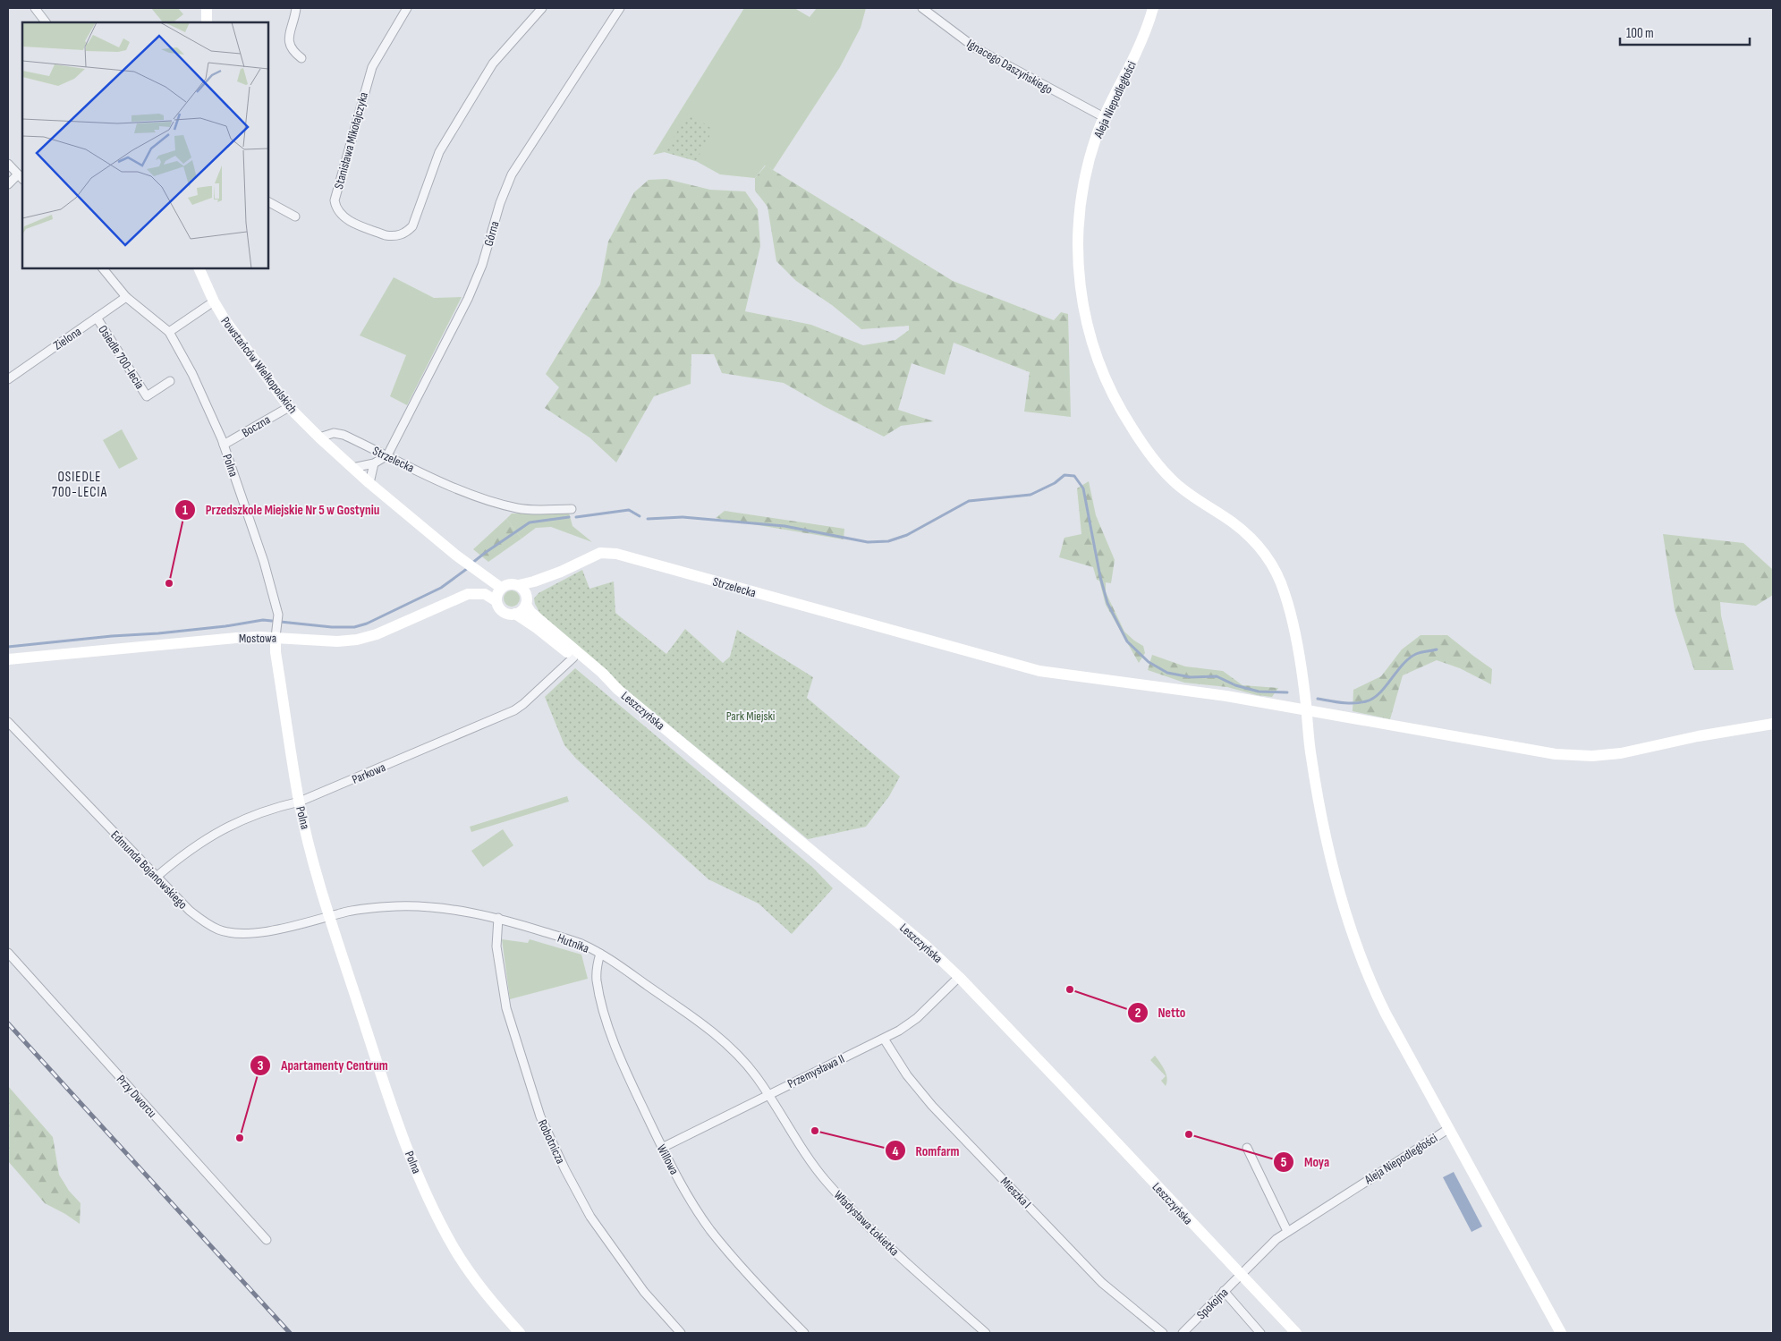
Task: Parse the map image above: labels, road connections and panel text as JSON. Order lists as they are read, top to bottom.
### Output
{
  "streets": {
    "street": [
      "Ignacego Daszyńskiego",
      "Aleja Niepodległości",
      "Stanisława Mikołajczyka",
      "Górna",
      "Zielona",
      "Osiedle 700-lecia",
      "Powstańców Wielkopolskich",
      "Boczna",
      "Strzelecka",
      "Polna",
      "Mostowa",
      "Leszczyńska",
      "Parkowa",
      "Edmunda Bojanowskiego",
      "Hutnika",
      "Przemysława II",
      "Przy Dworcu",
      "Robotnicza",
      "Willowa",
      "Mieszka I",
      "Władysława Łokietka",
      "Spokojna"
    ]
  },
  "crossings": [
    ["Ignacego Daszyńskiego", "Aleja Niepodległości"],
    ["Aleja Niepodległości", "Strzelecka"],
    ["Aleja Niepodległości", "Leszczyńska"],
    ["Aleja Niepodległości", "Spokojna"],
    ["Górna", "Strzelecka"],
    ["Zielona", "Osiedle 700-lecia"],
    ["Zielona", "Polna"],
    ["Powstańców Wielkopolskich", "Boczna"],
    ["Powstańców Wielkopolskich", "Strzelecka"],
    ["Powstańców Wielkopolskich", "Leszczyńska"],
    ["Boczna", "Polna"],
    ["Strzelecka", "Leszczyńska"],
    ["Polna", "Mostowa"],
    ["Polna", "Parkowa"],
    ["Polna", "Edmunda Bojanowskiego"],
    ["Polna", "Hutnika"],
    ["Leszczyńska", "Parkowa"],
    ["Leszczyńska", "Przemysława II"],
    ["Leszczyńska", "Spokojna"],
    ["Parkowa", "Edmunda Bojanowskiego"],
    ["Edmunda Bojanowskiego", "Hutnika"],
    ["Hutnika", "Przemysława II"],
    ["Hutnika", "Robotnicza"],
    ["Hutnika", "Willowa"],
    ["Hutnika", "Władysława Łokietka"],
    ["Przemysława II", "Willowa"],
    ["Przemysława II", "Mieszka I"],
    ["Przemysława II", "Władysława Łokietka"]
  ],
  "districts": ["OSIEDLE 700-LECIA"],
  "parks": ["Park Miejski"],
  "places": [
    "Przedszkole Miejskie Nr 5 w Gostyniu",
    "Netto",
    "Romfarm",
    "Moya",
    "Apartamenty Centrum"
  ],
  "scale_bar": "100 m"
}
